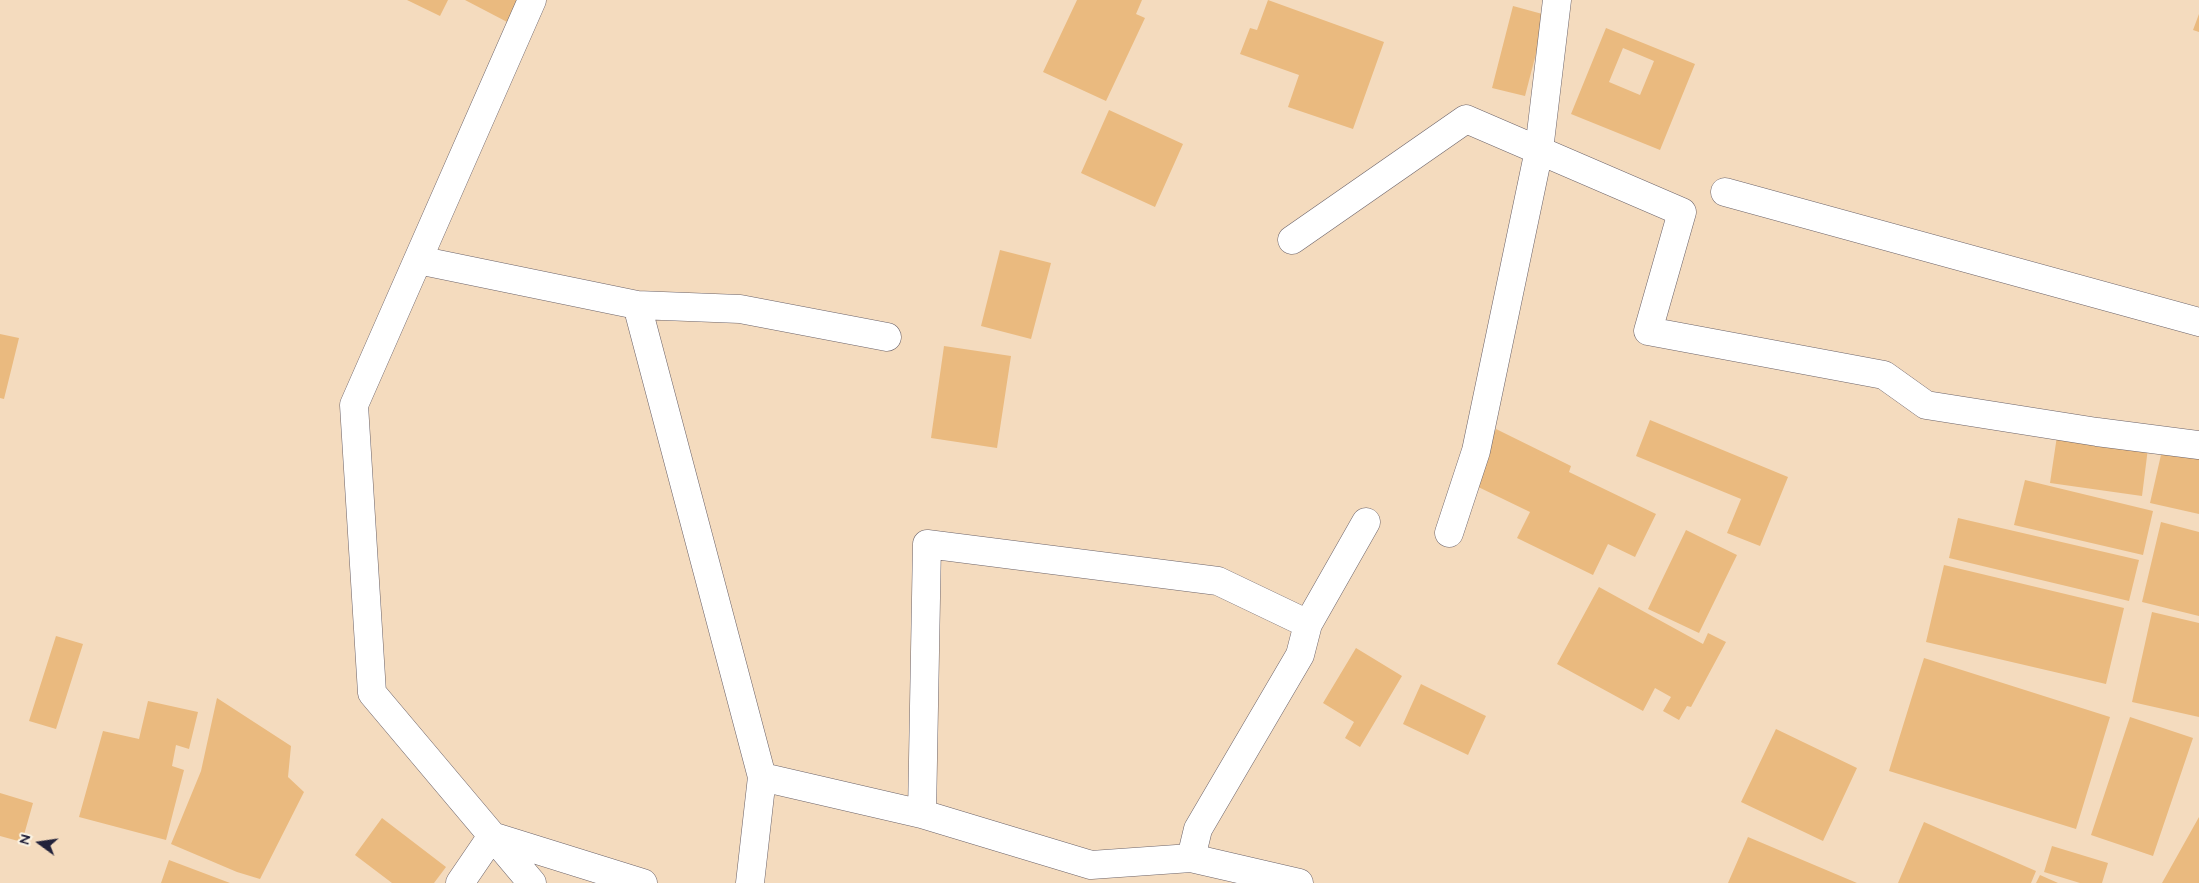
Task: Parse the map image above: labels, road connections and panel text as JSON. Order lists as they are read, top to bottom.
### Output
{
  "north": "left"
}
